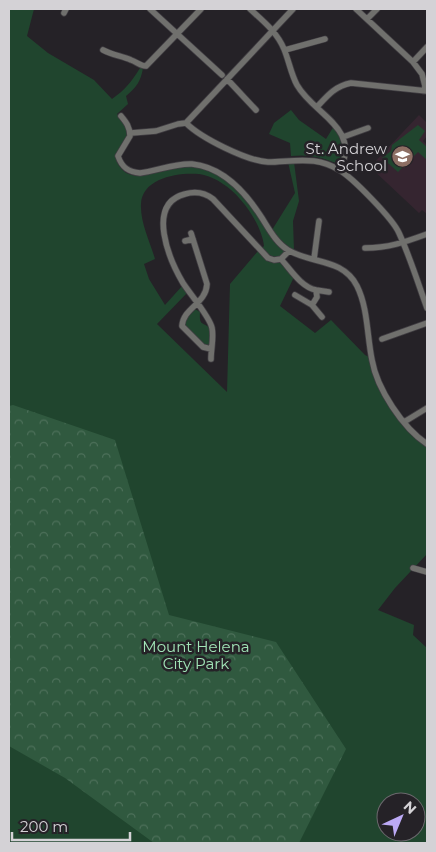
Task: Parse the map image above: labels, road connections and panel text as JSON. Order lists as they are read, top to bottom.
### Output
{
  "parks": ["Mount Helena City Park"],
  "places": {
    "school or university": ["St. Andrew School"]
  },
  "scale_bar": "200 m",
  "north": "top right"
}
